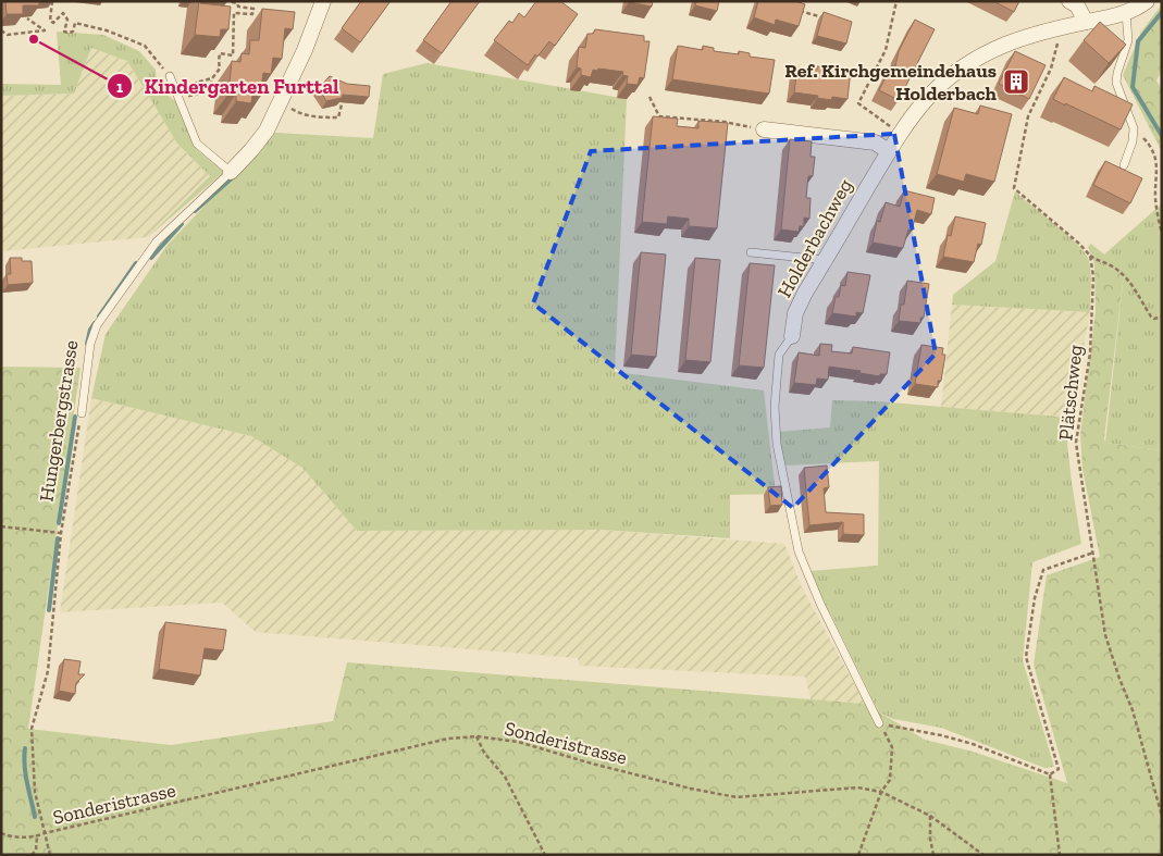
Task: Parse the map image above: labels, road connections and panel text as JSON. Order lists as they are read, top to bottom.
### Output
{
  "streets": {
    "street": ["Holderbachweg", "Hungerbergstrasse"],
    "path": ["Plätschweg", "Sonderistrasse"]
  },
  "crossings": [
    ["Hungerbergstrasse", "Sonderistrasse"]
  ],
  "places": {
    "other": ["Kindergarten Furttal"],
    "building": ["Ref. Kirchgemeindehaus Holderbach"]
  }
}
